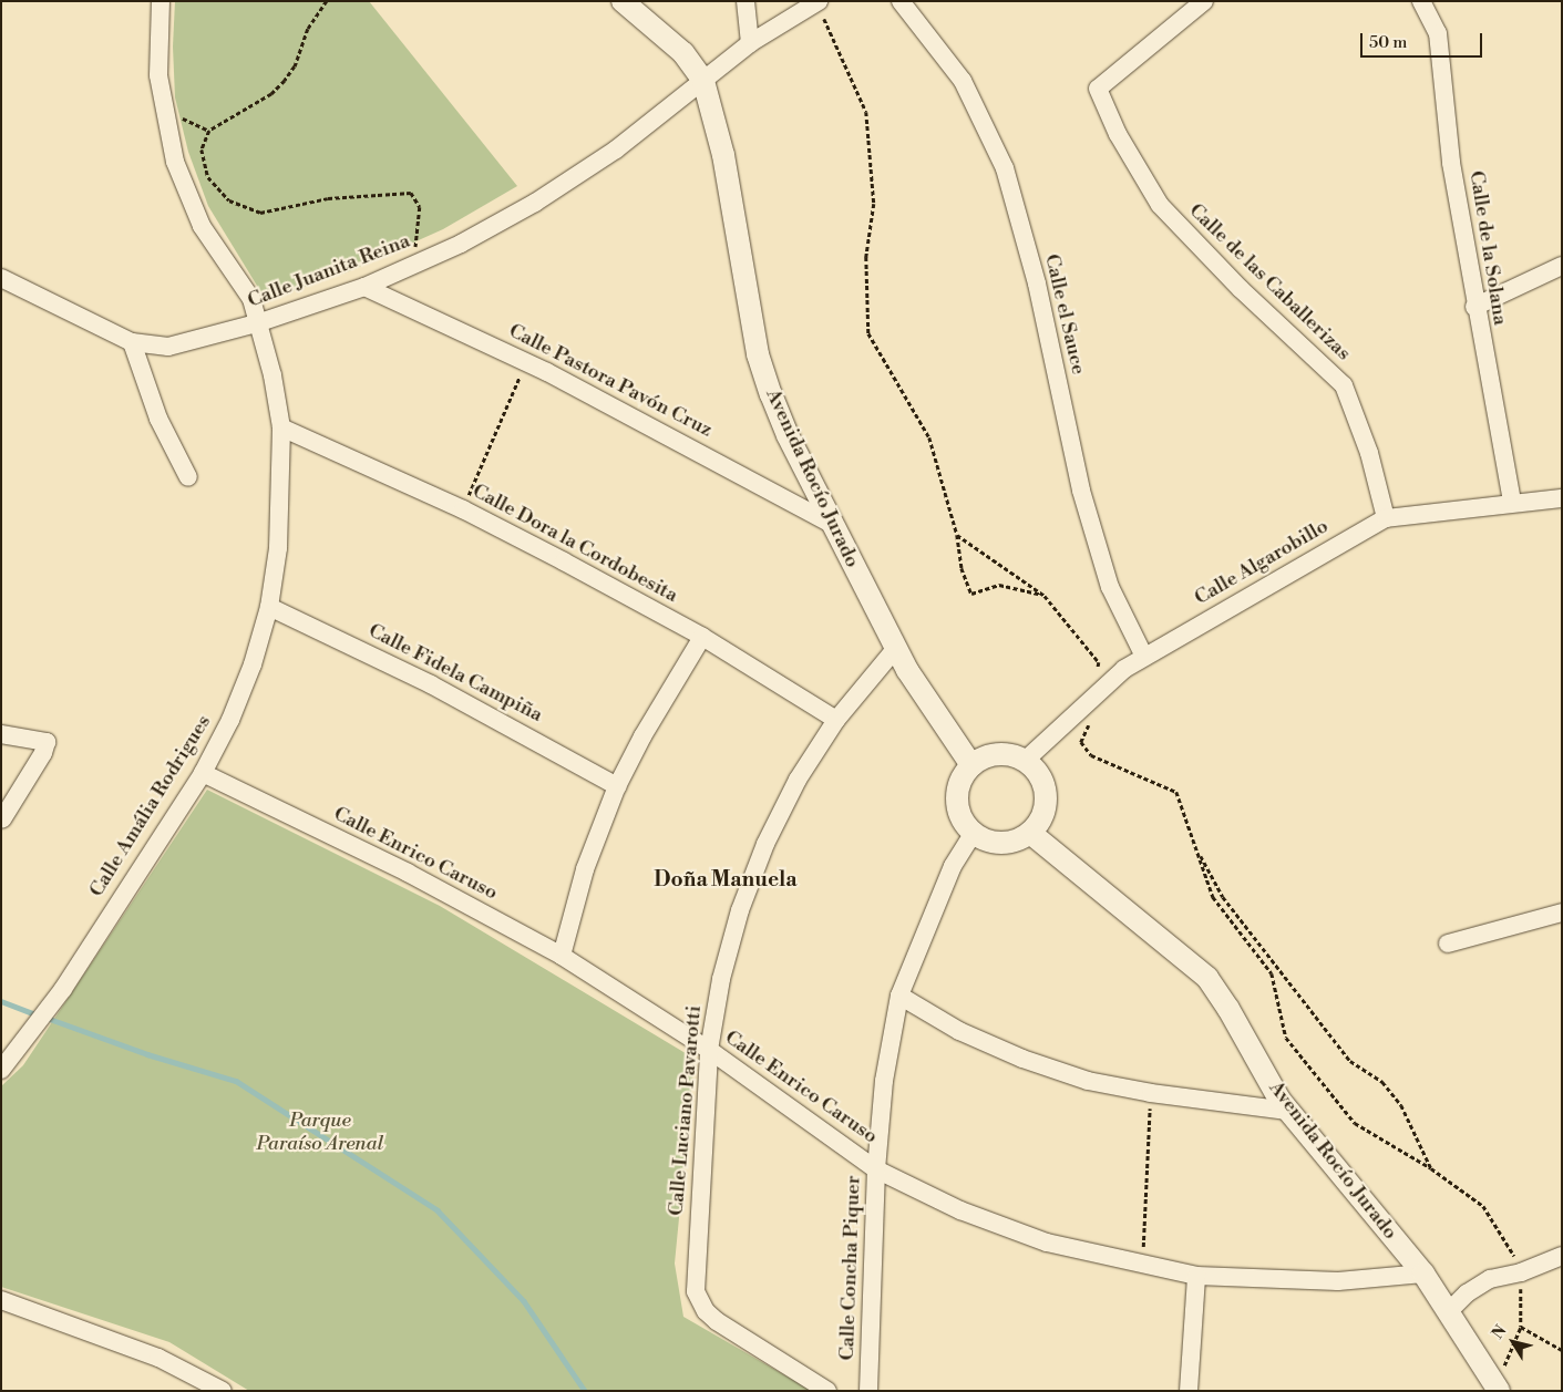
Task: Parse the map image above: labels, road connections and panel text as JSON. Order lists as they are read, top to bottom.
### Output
{
  "streets": {
    "street": [
      "Calle de la Solana",
      "Calle Juanita Reina",
      "Calle de las Caballerizas",
      "Calle el Sauce",
      "Calle Pastora Pavón Cruz",
      "Avenida Rocío Jurado",
      "Calle Dora la Cordobesita",
      "Calle Algarobillo",
      "Calle Fidela Campiña",
      "Calle Amália Rodrigues",
      "Calle Enrico Caruso",
      "Calle Luciano Pavarotti",
      "Calle Concha Piquer"
    ]
  },
  "crossings": [
    ["Calle de la Solana", "Calle Algarobillo"],
    ["Calle Juanita Reina", "Calle Pastora Pavón Cruz"],
    ["Calle Juanita Reina", "Avenida Rocío Jurado"],
    ["Calle Juanita Reina", "Calle Amália Rodrigues"],
    ["Calle de las Caballerizas", "Calle Algarobillo"],
    ["Calle el Sauce", "Calle Algarobillo"],
    ["Calle Pastora Pavón Cruz", "Avenida Rocío Jurado"],
    ["Avenida Rocío Jurado", "Calle Algarobillo"],
    ["Avenida Rocío Jurado", "Calle Enrico Caruso"],
    ["Avenida Rocío Jurado", "Calle Luciano Pavarotti"],
    ["Avenida Rocío Jurado", "Calle Concha Piquer"],
    ["Calle Dora la Cordobesita", "Calle Amália Rodrigues"],
    ["Calle Dora la Cordobesita", "Calle Luciano Pavarotti"],
    ["Calle Algarobillo", "Calle Concha Piquer"],
    ["Calle Fidela Campiña", "Calle Amália Rodrigues"],
    ["Calle Amália Rodrigues", "Calle Enrico Caruso"],
    ["Calle Enrico Caruso", "Calle Luciano Pavarotti"],
    ["Calle Enrico Caruso", "Calle Concha Piquer"]
  ],
  "districts": ["Doña Manuela"],
  "parks": ["Parque Paraíso Arenal"],
  "scale_bar": "50 m",
  "north": "top left"
}
